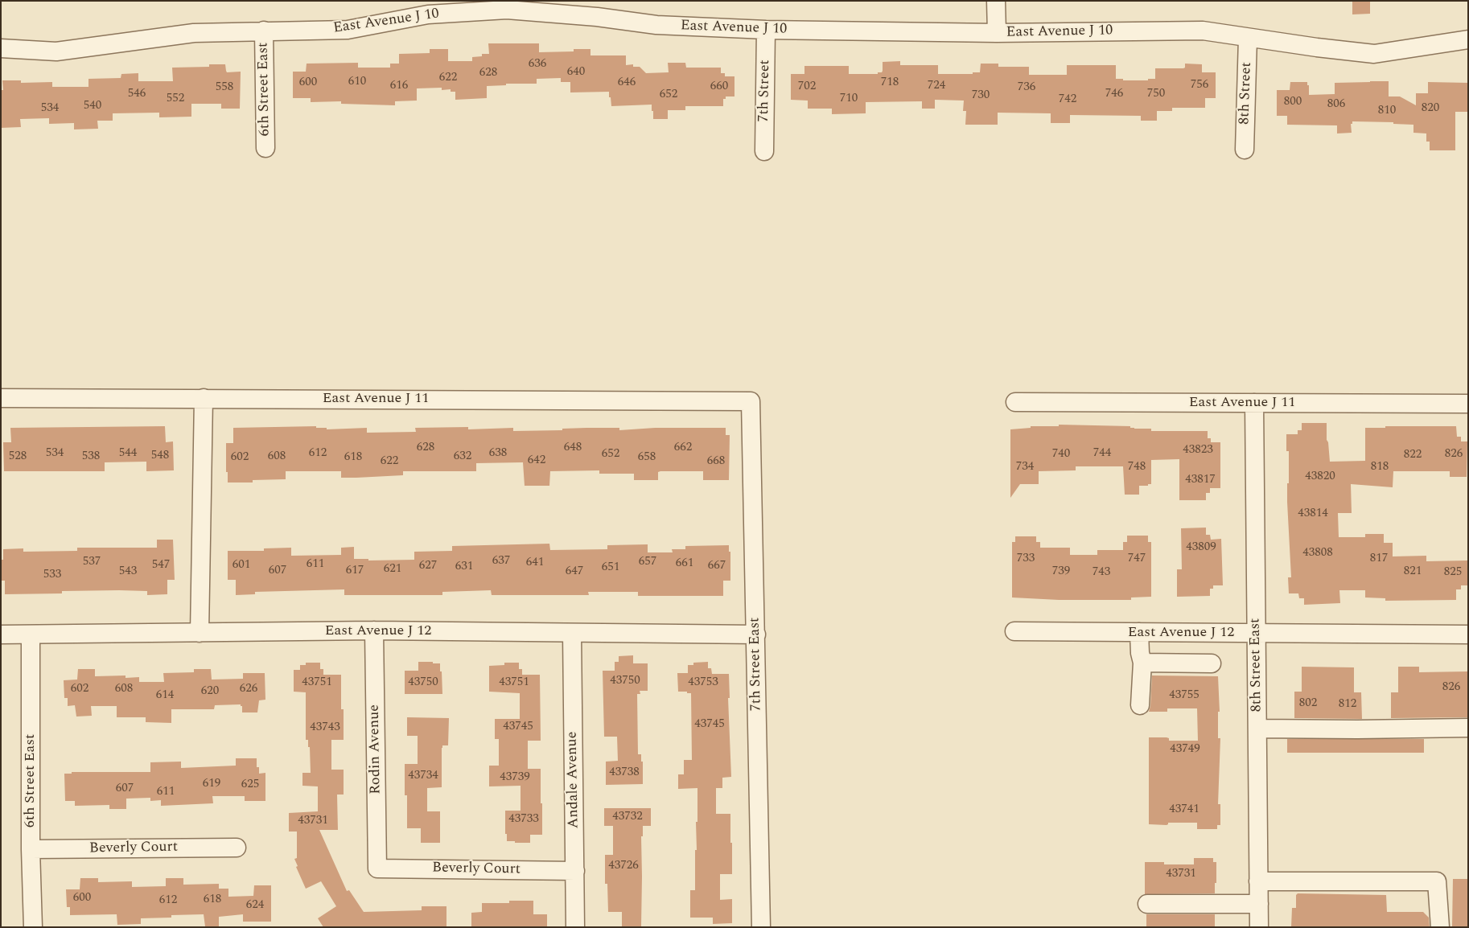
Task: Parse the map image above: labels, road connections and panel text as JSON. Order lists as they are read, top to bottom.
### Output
{
  "streets": {
    "street": [
      "East Avenue J 10",
      "6th Street East",
      "7th Street",
      "8th Street",
      "East Avenue J 11",
      "East Avenue J 12",
      "7th Street East",
      "8th Street East",
      "Rodin Avenue",
      "Andale Avenue",
      "Beverly Court"
    ]
  },
  "crossings": [
    ["East Avenue J 10", "6th Street East"],
    ["East Avenue J 10", "7th Street"],
    ["East Avenue J 10", "8th Street"],
    ["6th Street East", "East Avenue J 12"],
    ["6th Street East", "Beverly Court"],
    ["East Avenue J 11", "7th Street East"],
    ["East Avenue J 11", "8th Street East"],
    ["East Avenue J 12", "7th Street East"],
    ["East Avenue J 12", "8th Street East"],
    ["East Avenue J 12", "Rodin Avenue"],
    ["East Avenue J 12", "Andale Avenue"],
    ["Rodin Avenue", "Beverly Court"],
    ["Andale Avenue", "Beverly Court"]
  ],
  "house_numbers": [
    "636",
    "640",
    "628",
    "622",
    "610",
    "600",
    "646",
    "718",
    "756",
    "616",
    "724",
    "660",
    "702",
    "558",
    "736",
    "546",
    "746",
    "750",
    "652",
    "730",
    "552",
    "710",
    "742",
    "800",
    "806",
    "540",
    "534",
    "820",
    "810",
    "628",
    "648",
    "662",
    "43823",
    "534",
    "544",
    "612",
    "638",
    "744",
    "652",
    "740",
    "826",
    "822",
    "548",
    "528",
    "538",
    "608",
    "632",
    "602",
    "618",
    "658",
    "642",
    "622",
    "668",
    "734",
    "748",
    "818",
    "43820",
    "43817",
    "43814",
    "43809",
    "43808",
    "733",
    "747",
    "817",
    "637",
    "537",
    "657",
    "641",
    "661",
    "611",
    "547",
    "601",
    "627",
    "667",
    "631",
    "651",
    "621",
    "607",
    "617",
    "543",
    "647",
    "739",
    "821",
    "743",
    "825",
    "533",
    "43750",
    "43751",
    "43750",
    "43751",
    "43753",
    "826",
    "602",
    "608",
    "626",
    "620",
    "614",
    "43755",
    "802",
    "812",
    "43745",
    "43745",
    "43743",
    "43749",
    "43738",
    "43734",
    "43739",
    "619",
    "625",
    "607",
    "611",
    "43741",
    "43732",
    "43733",
    "43731",
    "43726",
    "43731",
    "600",
    "618",
    "612",
    "624"
  ]
}
